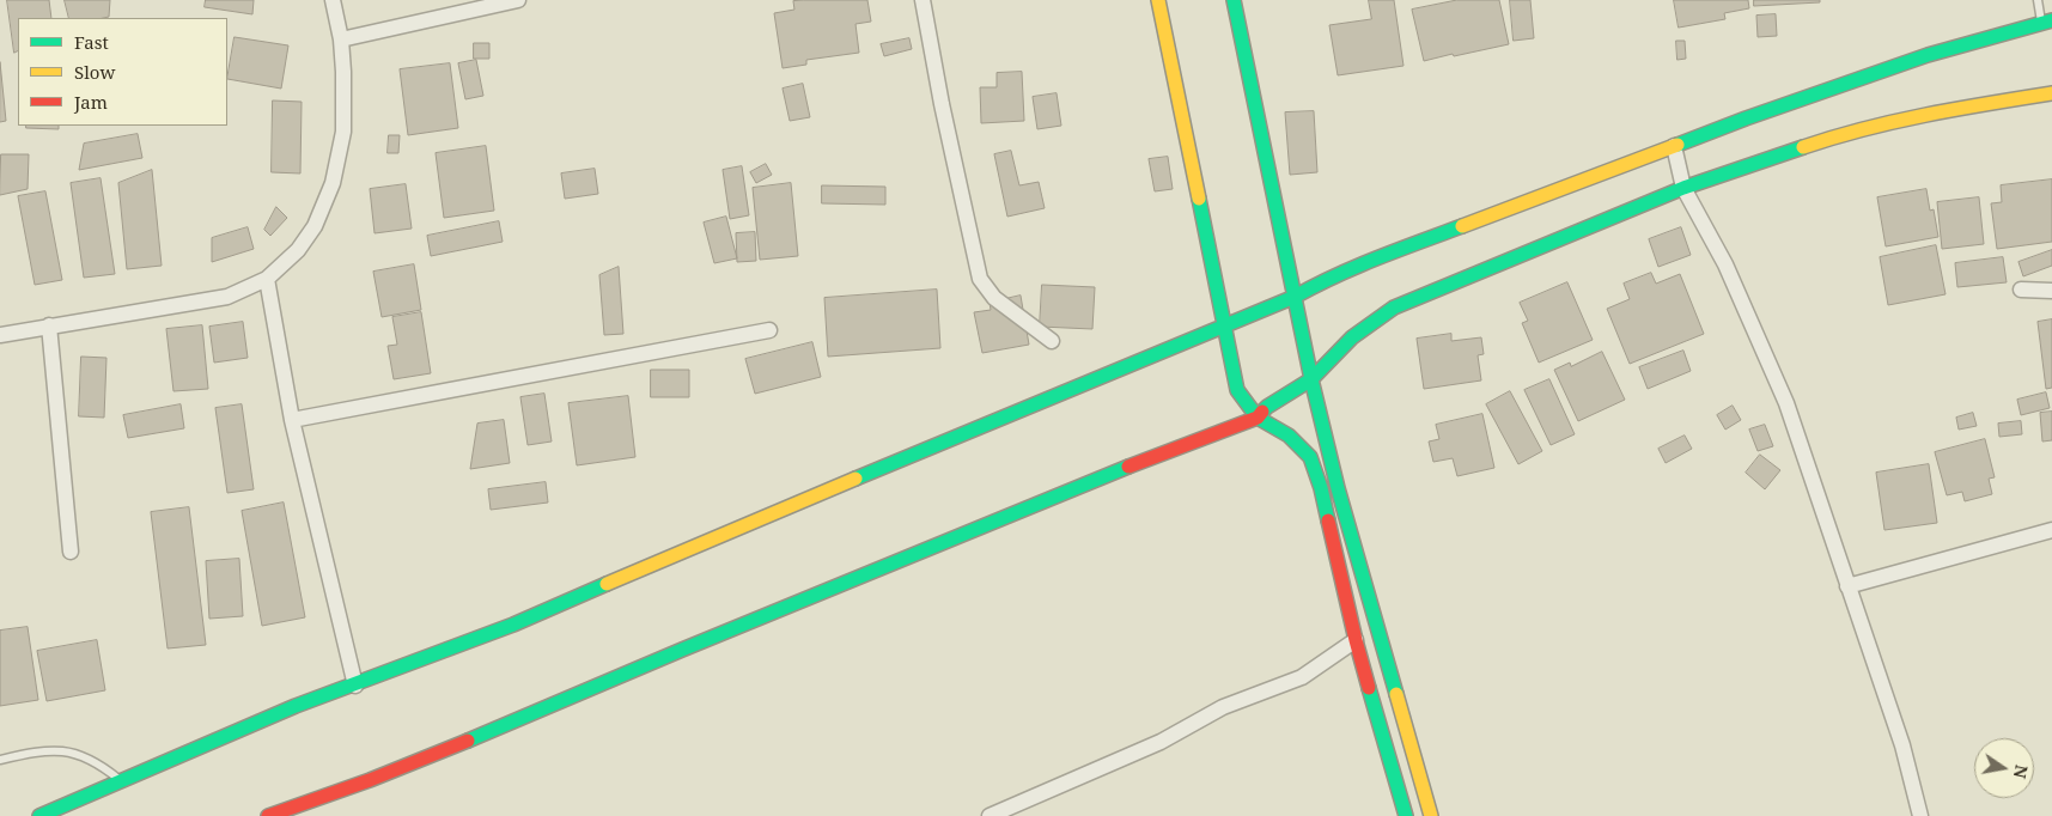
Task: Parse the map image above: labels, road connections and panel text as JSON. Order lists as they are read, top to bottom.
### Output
{
  "legend": ["Fast", "Slow", "Jam"],
  "north": "right"
}
